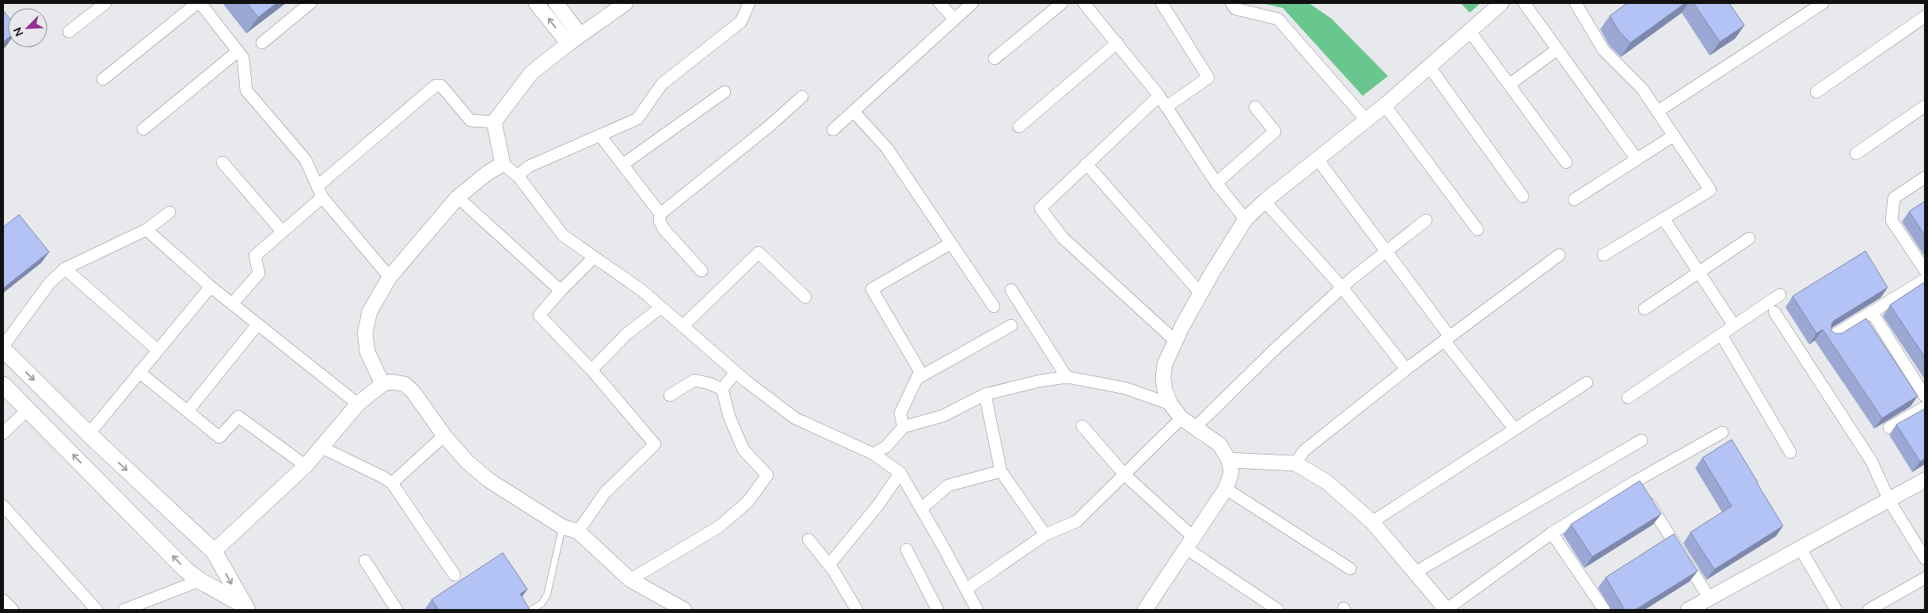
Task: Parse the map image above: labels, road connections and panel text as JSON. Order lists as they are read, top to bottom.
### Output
{
  "north": "bottom left"
}
